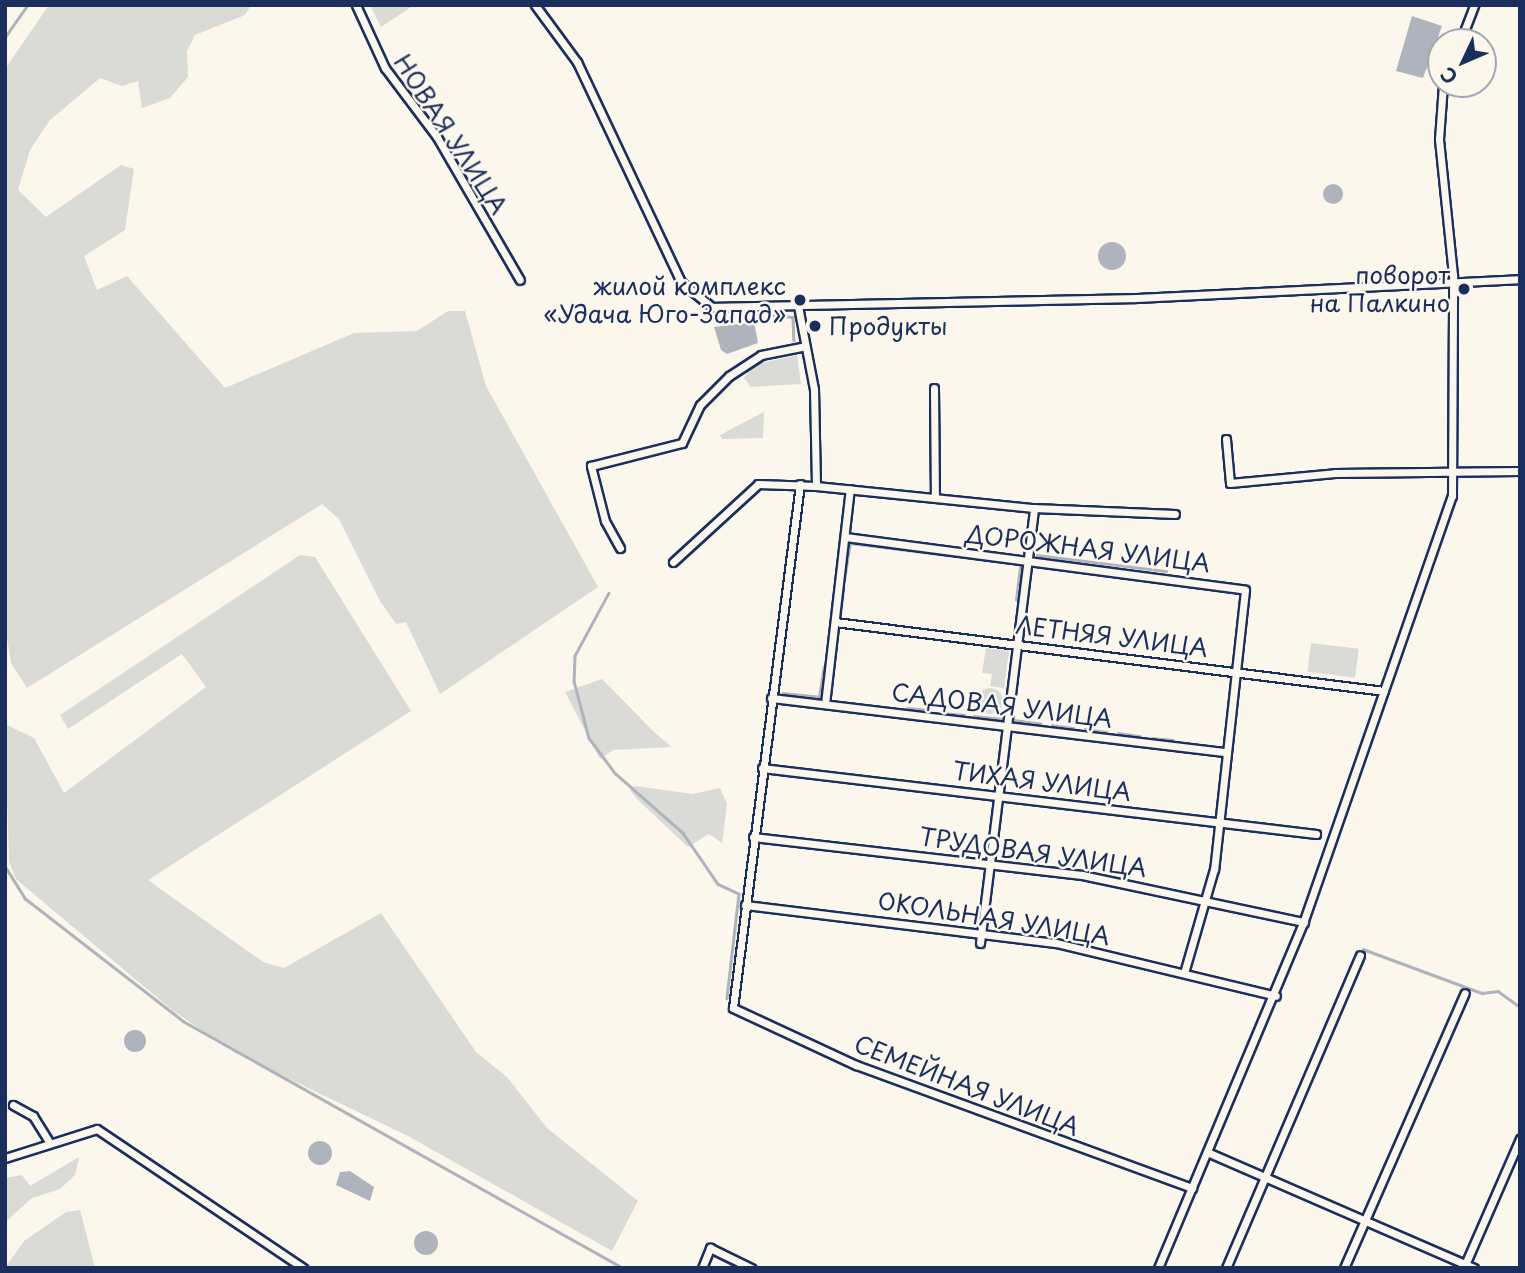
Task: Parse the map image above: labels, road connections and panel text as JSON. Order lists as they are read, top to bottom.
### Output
{
  "streets": {
    "street": [
      "НОВАЯ УЛИЦА",
      "ДОРОЖНАЯ УЛИЦА",
      "ЛЕТНЯЯ УЛИЦА",
      "САДОВАЯ УЛИЦА",
      "ТИХАЯ УЛИЦА",
      "ТРУДОВАЯ УЛИЦА",
      "ОКОЛЬНАЯ УЛИЦА",
      "СЕМЕЙНАЯ УЛИЦА"
    ]
  },
  "crossings": [
    ["ДОРОЖНАЯ УЛИЦА", "ЛЕТНЯЯ УЛИЦА"],
    ["ДОРОЖНАЯ УЛИЦА", "САДОВАЯ УЛИЦА"],
    ["ДОРОЖНАЯ УЛИЦА", "ТИХАЯ УЛИЦА"],
    ["ДОРОЖНАЯ УЛИЦА", "ТРУДОВАЯ УЛИЦА"],
    ["ДОРОЖНАЯ УЛИЦА", "ОКОЛЬНАЯ УЛИЦА"],
    ["ОКОЛЬНАЯ УЛИЦА", "СЕМЕЙНАЯ УЛИЦА"]
  ],
  "places": ["поворот на Палкино", "жилой комплекс «Удача Юго-Запад»", "Продукты"],
  "north": "bottom left"
}
